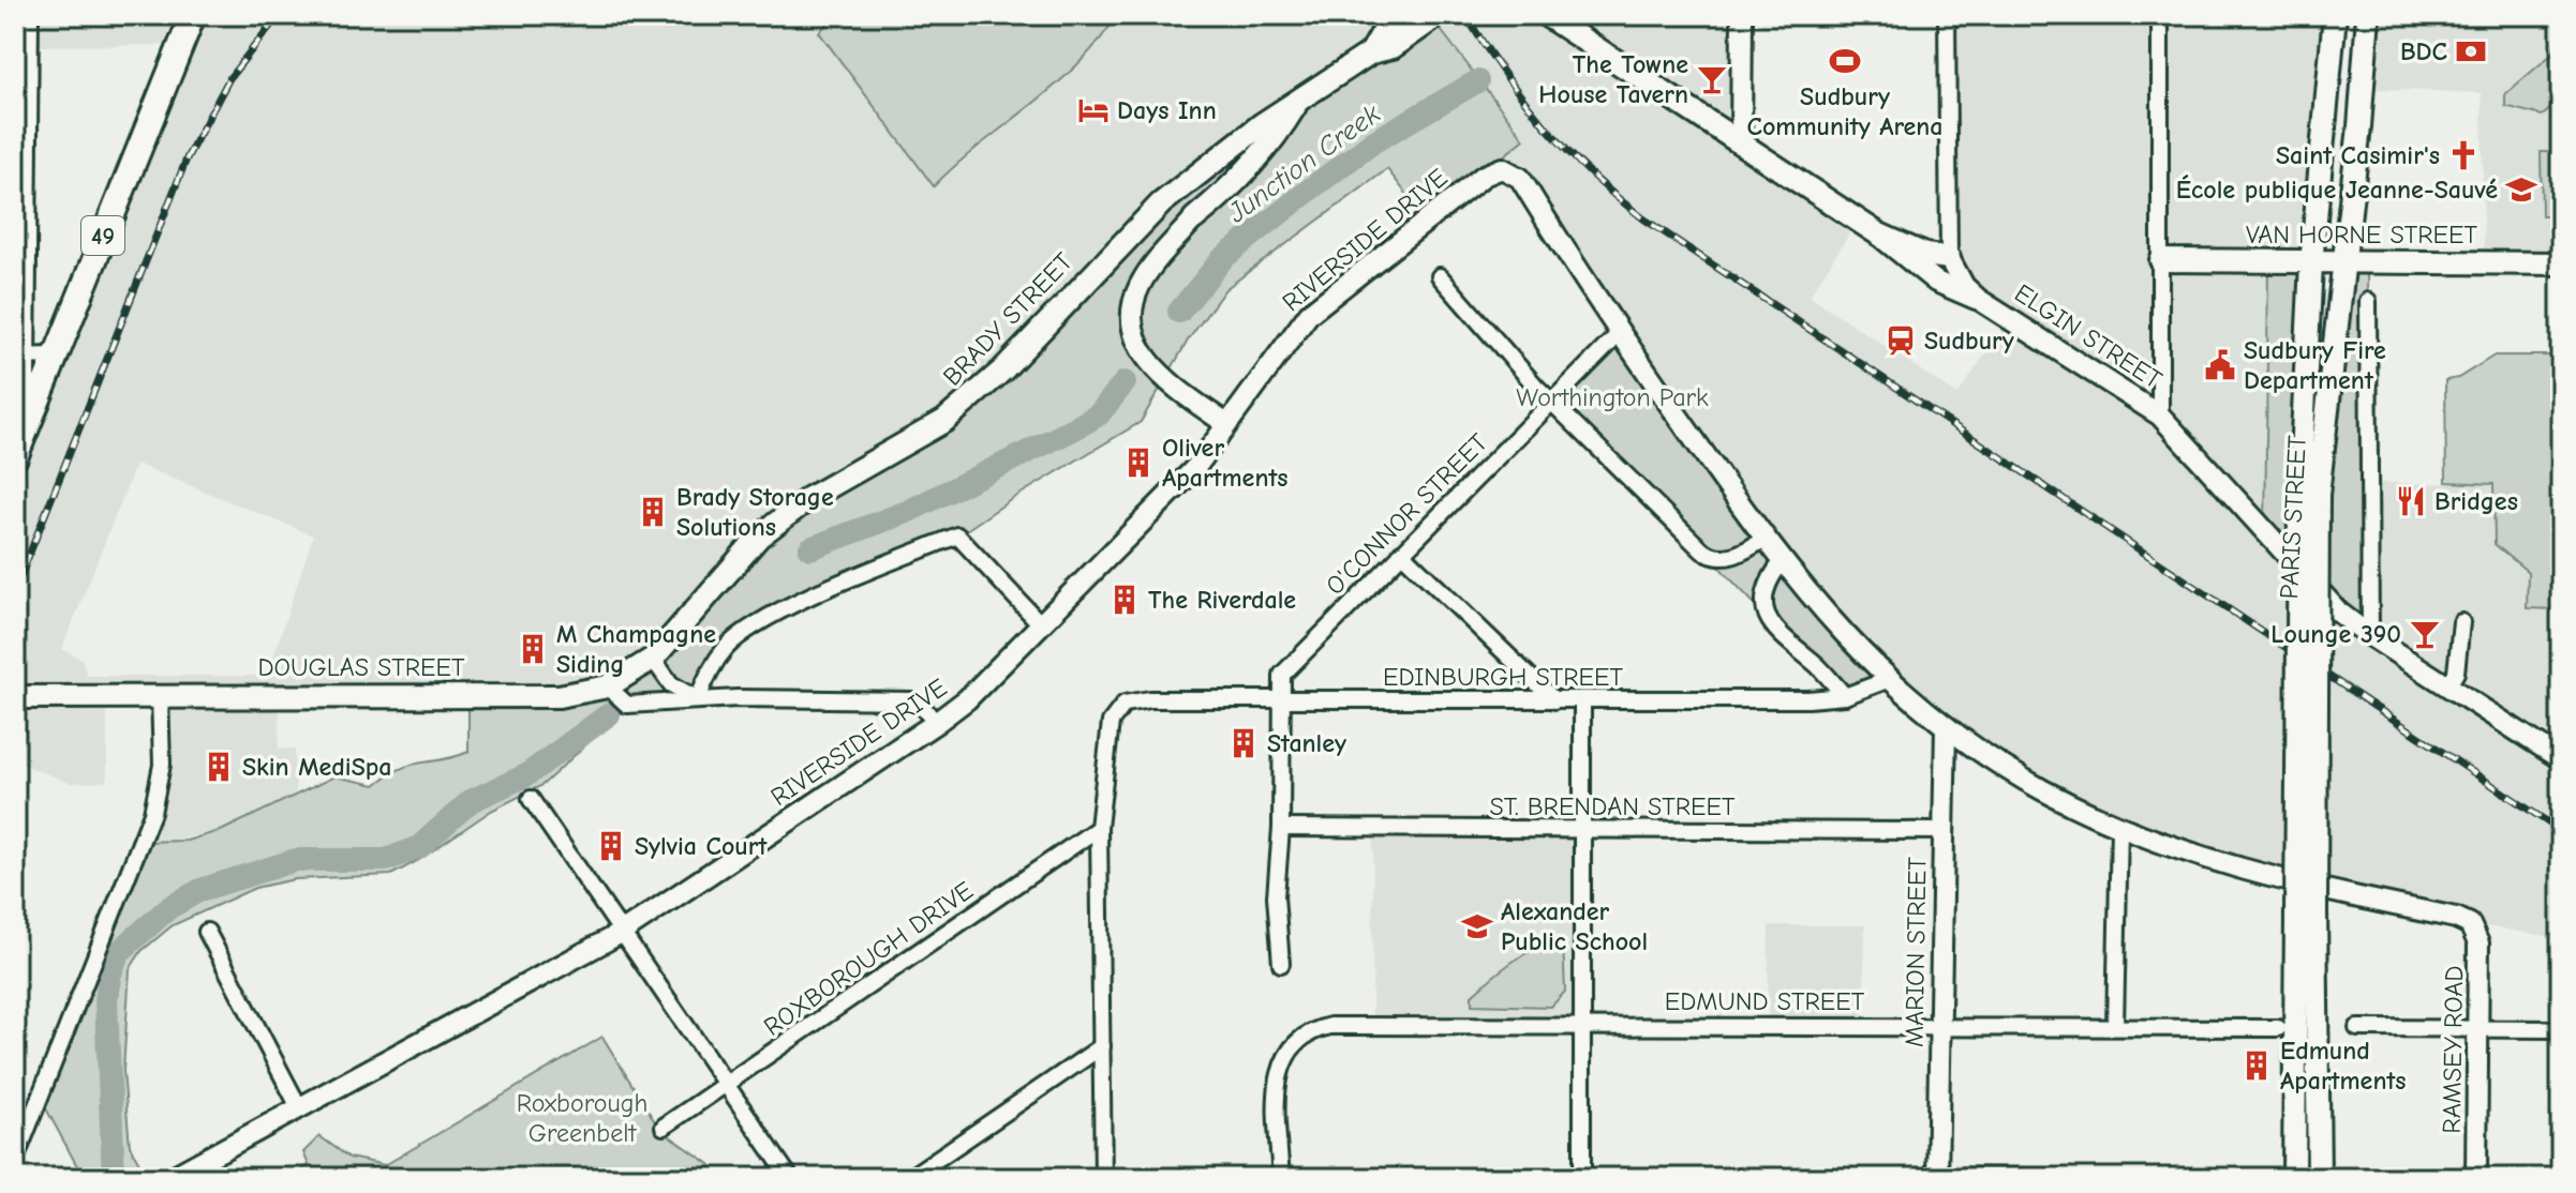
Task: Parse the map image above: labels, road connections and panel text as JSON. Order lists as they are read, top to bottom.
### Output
{
  "streets": {
    "main road": [
      "VAN HORNE STREET",
      "49",
      "BRADY STREET",
      "PARIS STREET",
      "DOUGLAS STREET"
    ],
    "street": [
      "RIVERSIDE DRIVE",
      "ELGIN STREET",
      "O'CONNOR STREET",
      "EDINBURGH STREET",
      "ST. BRENDAN STREET",
      "MARION STREET",
      "ROXBOROUGH DRIVE",
      "EDMUND STREET",
      "RAMSEY ROAD"
    ]
  },
  "crossings": [
    ["VAN HORNE STREET", "PARIS STREET"],
    ["RIVERSIDE DRIVE", "O'CONNOR STREET"],
    ["BRADY STREET", "DOUGLAS STREET"],
    ["O'CONNOR STREET", "EDINBURGH STREET"],
    ["O'CONNOR STREET", "ST. BRENDAN STREET"],
    ["EDINBURGH STREET", "ROXBOROUGH DRIVE"],
    ["ST. BRENDAN STREET", "MARION STREET"],
    ["MARION STREET", "EDMUND STREET"]
  ],
  "water": ["Junction Creek"],
  "parks": ["Worthington Park", "Roxborough Greenbelt"],
  "places": {
    "bank": ["BDC"],
    "sports": ["Sudbury Community Arena"],
    "bar": ["The Towne House Tavern", "Lounge 390"],
    "hotel": ["Days Inn"],
    "church": ["Saint Casimir's"],
    "school or university": ["École publique Jeanne-Sauvé", "Alexander Public School"],
    "station": ["Sudbury"],
    "public building": ["Sudbury Fire Department"],
    "building": [
      "Oliver Apartments",
      "Brady Storage Solutions",
      "The Riverdale",
      "M Champagne Siding",
      "Stanley",
      "Skin MediSpa",
      "Sylvia Court",
      "Edmund Apartments"
    ],
    "restaurant": ["Bridges"]
  }
}
